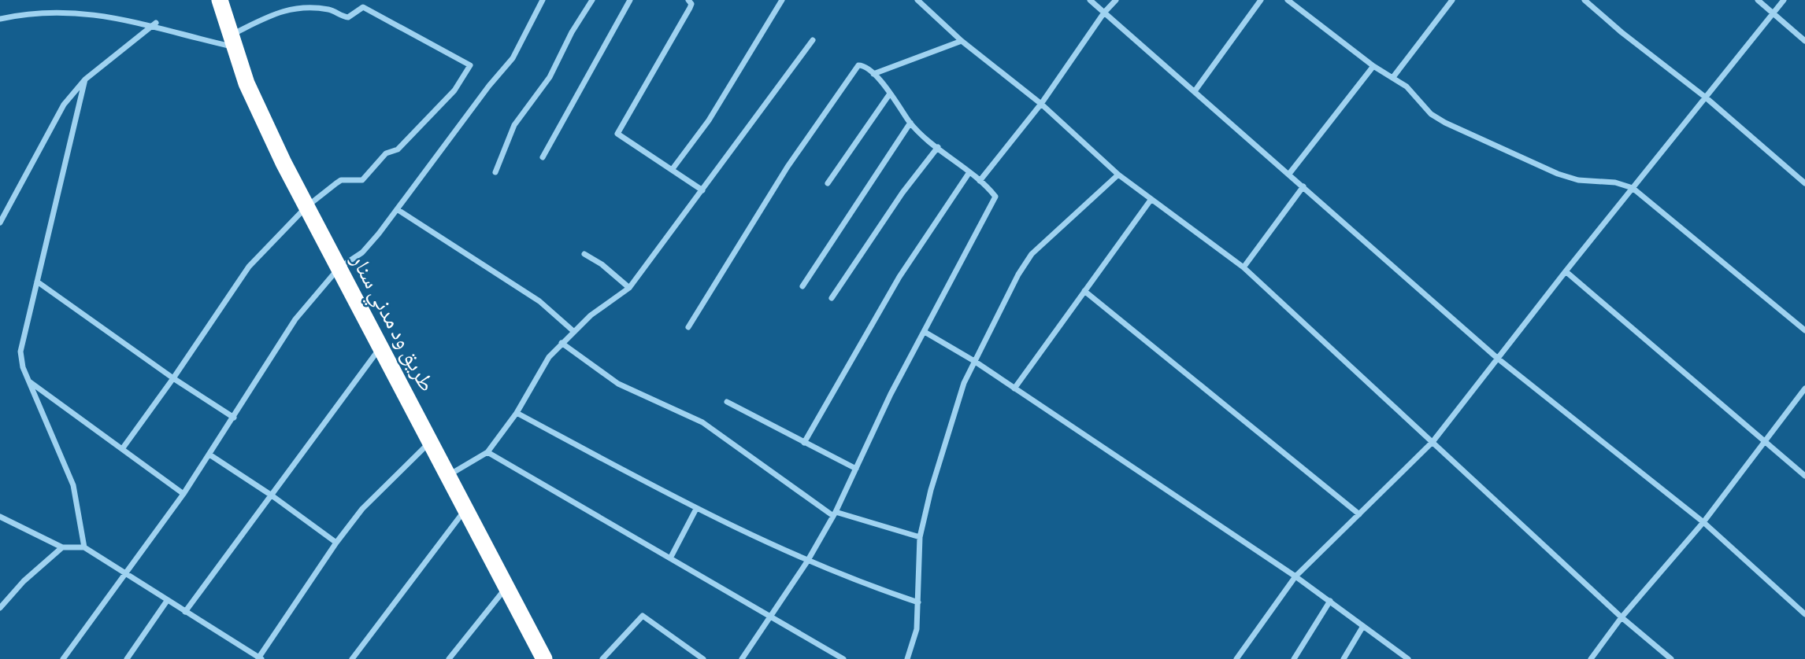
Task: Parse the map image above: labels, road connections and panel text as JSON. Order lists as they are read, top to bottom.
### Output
{
  "streets": {
    "highway": ["طريق ود مدني سنار"]
  }
}
